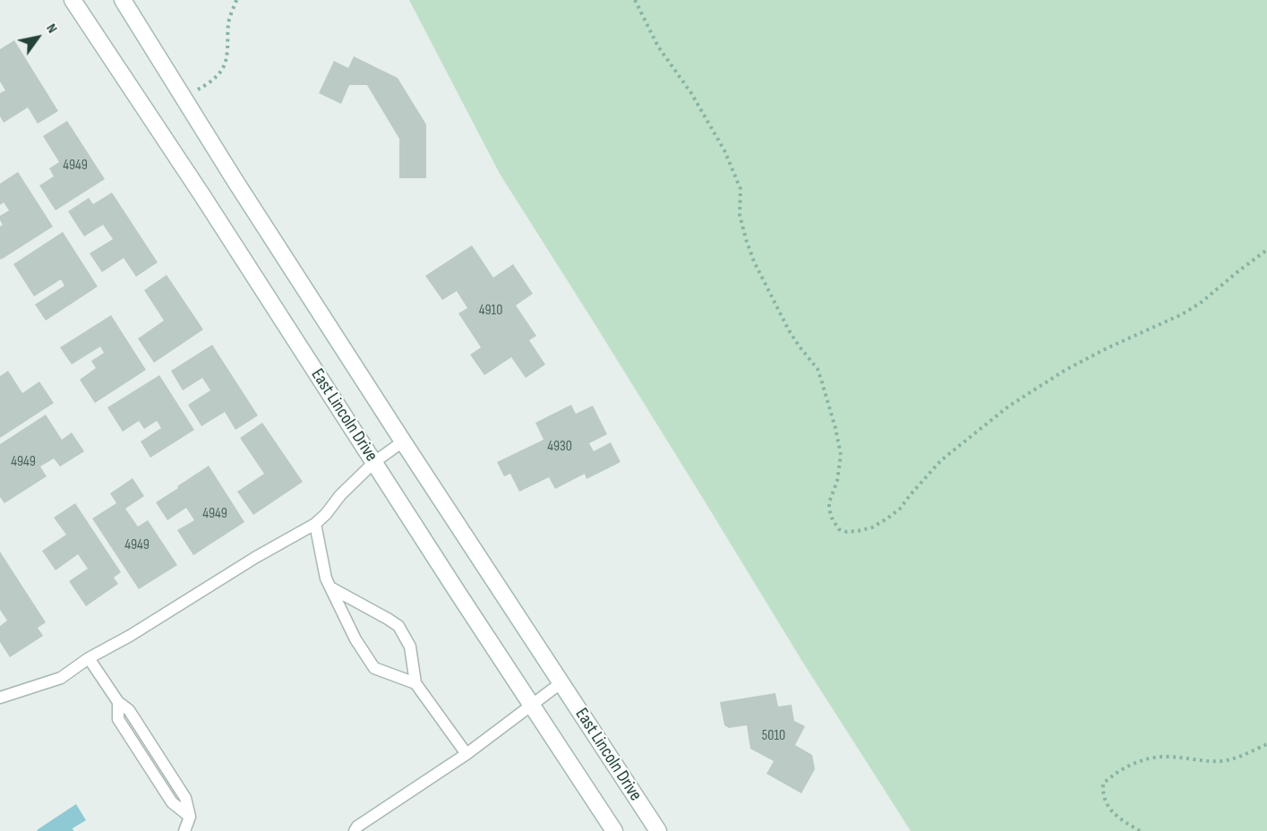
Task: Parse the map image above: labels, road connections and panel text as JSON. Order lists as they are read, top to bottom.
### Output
{
  "streets": {
    "main road": ["East Lincoln Drive"]
  },
  "house_numbers": [
    "4949",
    "4910",
    "4930",
    "4949",
    "4949",
    "4949",
    "5010"
  ],
  "north": "top right"
}
